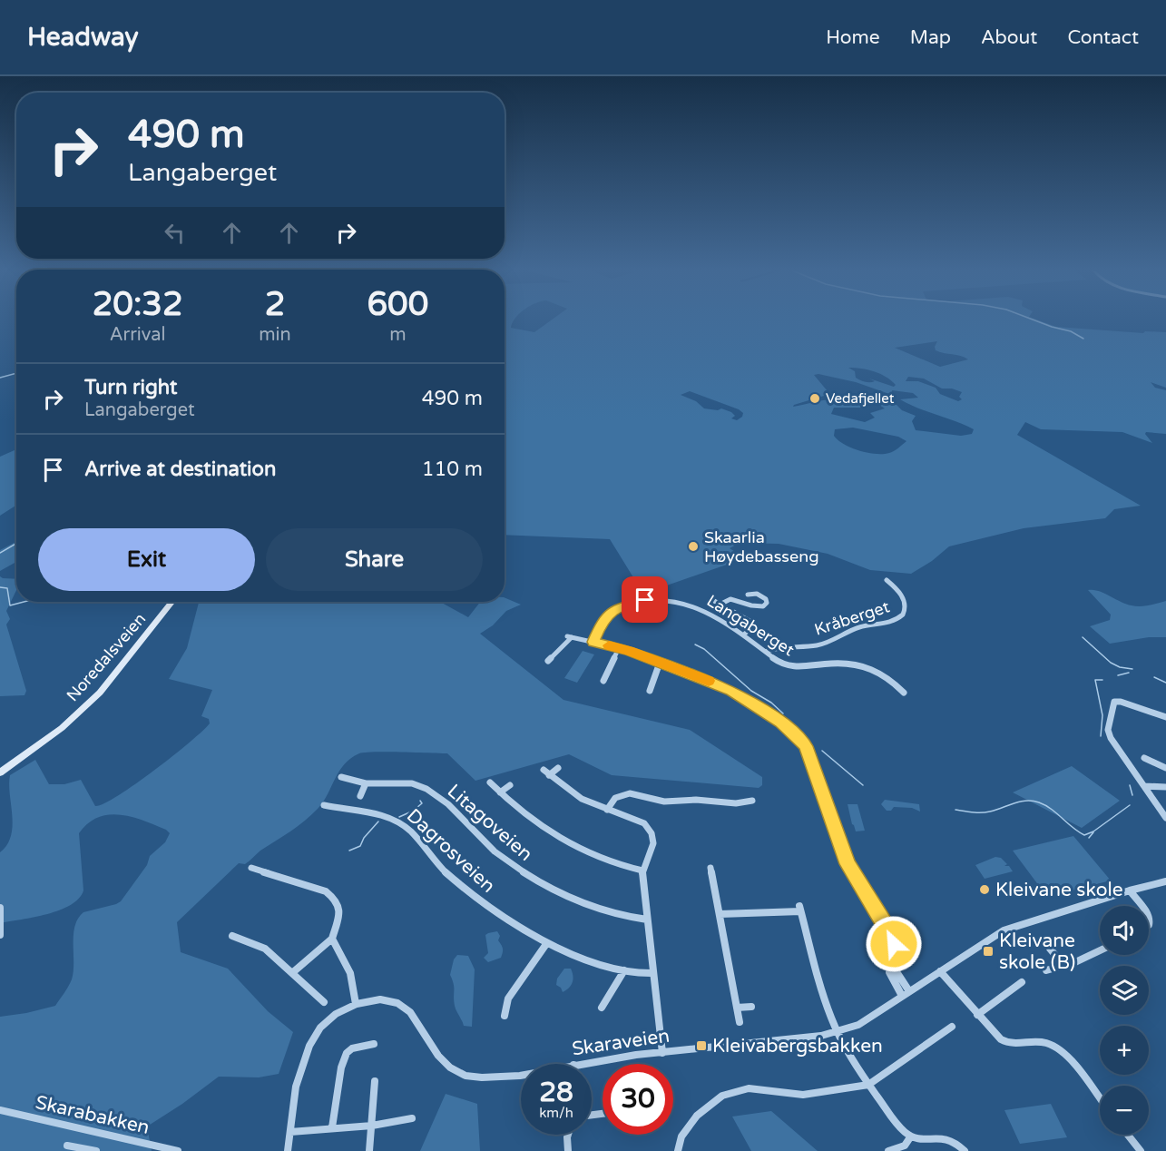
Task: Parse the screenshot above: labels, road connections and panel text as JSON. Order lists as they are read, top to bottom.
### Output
{
  "streets": {
    "main road": ["Noredalsveien"],
    "street": [
      "Kråberget",
      "Langaberget",
      "Litagoveien",
      "Dagrosveien",
      "Skaraveien",
      "Skarabakken"
    ]
  },
  "crossings": [
    ["Kråberget", "Langaberget"]
  ],
  "places": {
    "other": ["Vedafjellet", "Skaarlia Høydebasseng", "Kleivane skole"],
    "transit": ["Kleivane skole (B)", "Kleivabergsbakken"]
  },
  "page": {
    "header": "Headway",
    "nav": [
      "Home",
      "Map",
      "About",
      "Contact"
    ],
    "turn": ["490 m", "Langaberget"],
    "eta": [
      "20:32",
      "Arrival",
      "2",
      "min",
      "600",
      "m"
    ],
    "list": [
      {
        "name": "Turn right",
        "note": "Langaberget",
        "value": "490 m"
      },
      {
        "name": "Arrive at destination",
        "value": "110 m"
      }
    ],
    "buttons": ["Exit", "Share"],
    "map_buttons": ["+", "−"],
    "speed": "28 km/h",
    "limit": "30"
  }
}
